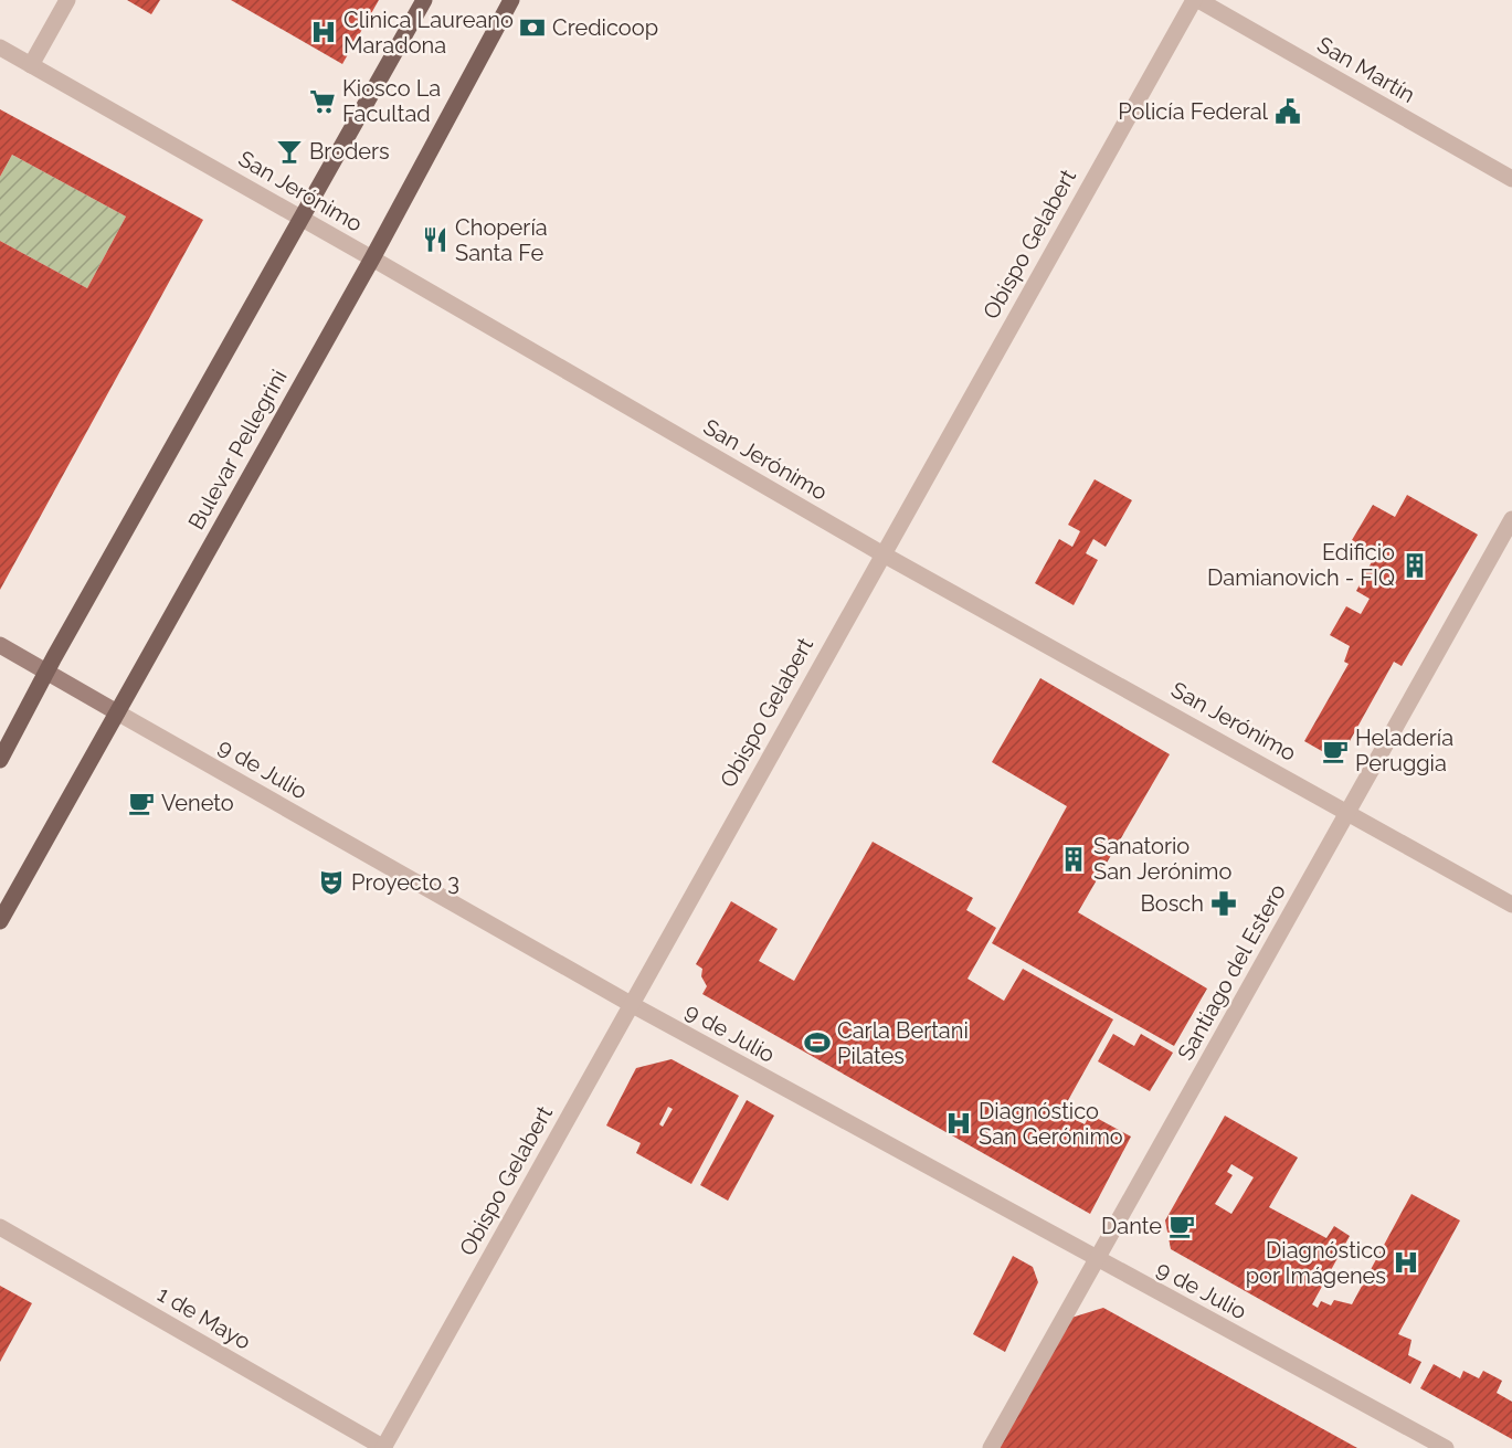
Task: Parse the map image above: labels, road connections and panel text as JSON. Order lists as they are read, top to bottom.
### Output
{
  "streets": {
    "main road": ["Bulevar Pellegrini", "9 de Julio"],
    "street": [
      "San Martín",
      "San Jerónimo",
      "Obispo Gelabert",
      "Santiago del Estero",
      "1 de Mayo"
    ]
  },
  "crossings": [
    ["San Martín", "Obispo Gelabert"],
    ["San Jerónimo", "Obispo Gelabert"],
    ["San Jerónimo", "Bulevar Pellegrini"],
    ["San Jerónimo", "Santiago del Estero"],
    ["Obispo Gelabert", "9 de Julio"],
    ["Obispo Gelabert", "1 de Mayo"],
    ["Bulevar Pellegrini", "9 de Julio"],
    ["9 de Julio", "Santiago del Estero"]
  ],
  "places": {
    "bank": ["Credicoop"],
    "hospital": ["Clinica Laureano Maradona", "Diagnóstico San Gerónimo", "Diagnóstico por Imágenes"],
    "supermarket": ["Kiosco La Facultad"],
    "public building": ["Policía Federal"],
    "bar": ["Broders"],
    "restaurant": ["Chopería Santa Fe"],
    "building": ["Edificio Damianovich - FIQ", "Sanatorio San Jerónimo"],
    "cafe": ["Heladería Peruggia", "Veneto", "Dante"],
    "theatre": ["Proyecto 3"],
    "pharmacy": ["Bosch"],
    "sports": ["Carla Bertani Pilates"]
  }
}
